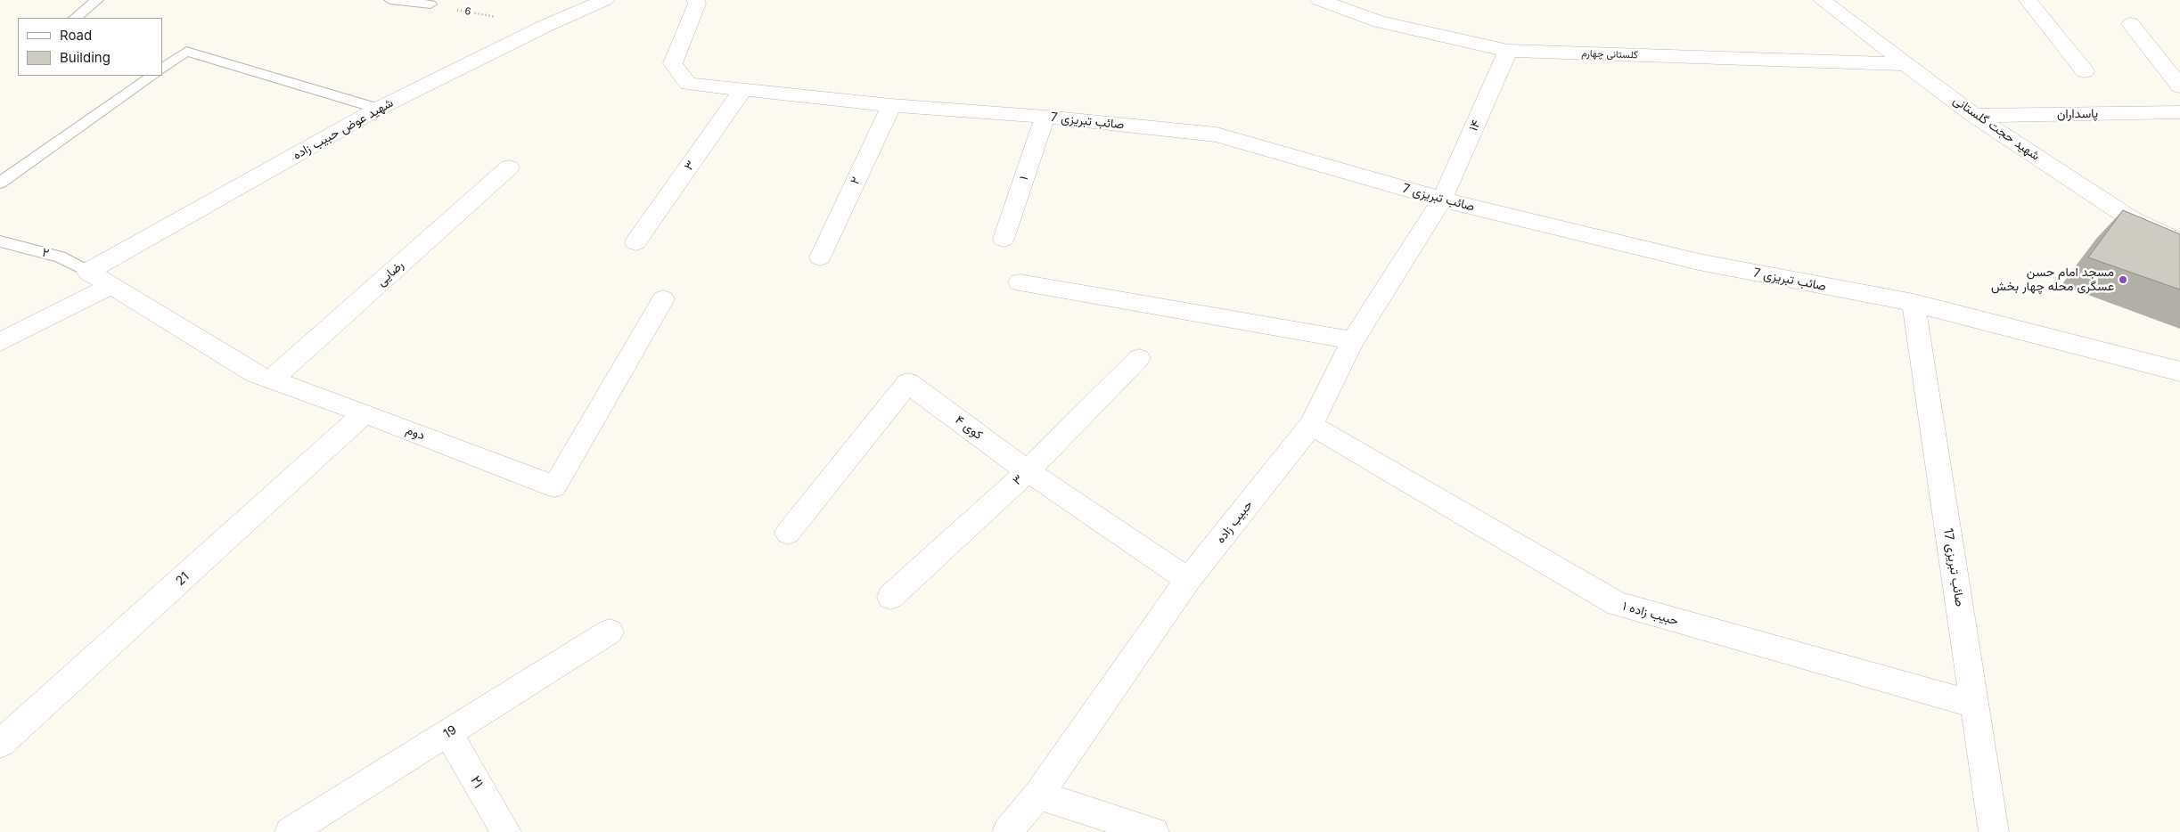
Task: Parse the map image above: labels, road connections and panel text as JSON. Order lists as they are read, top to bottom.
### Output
{
  "streets": {
    "street": [
      "گلستانی چهارم",
      "پاسداران",
      "صائب تبریزی 7",
      "۱۴",
      "شهید حجت گلستانی",
      "شهید عوض حبیب زاده",
      "۳",
      "۱",
      "۲",
      "رضایی",
      "کوی ۴",
      "دوم",
      "حبیب زاده",
      "صائب تبریزی 17",
      "21",
      "حبیب زاده ۱",
      "19",
      "۲۱"
    ],
    "path": ["6"]
  },
  "crossings": [
    ["6", "شهید عوض حبیب زاده"],
    ["گلستانی چهارم", "۱۴"],
    ["گلستانی چهارم", "شهید حجت گلستانی"],
    ["پاسداران", "شهید حجت گلستانی"],
    ["صائب تبریزی 7", "۱۴"],
    ["صائب تبریزی 7", "۳"],
    ["صائب تبریزی 7", "۱"],
    ["صائب تبریزی 7", "۲"],
    ["صائب تبریزی 7", "حبیب زاده"],
    ["صائب تبریزی 7", "صائب تبریزی 17"],
    ["۱۴", "حبیب زاده"],
    ["شهید عوض حبیب زاده", "۲"],
    ["شهید عوض حبیب زاده", "دوم"],
    ["۳", "کوی ۴"],
    ["۲", "دوم"],
    ["رضایی", "دوم"],
    ["کوی ۴", "حبیب زاده"],
    ["دوم", "21"],
    ["حبیب زاده", "حبیب زاده ۱"],
    ["صائب تبریزی 17", "حبیب زاده ۱"],
    ["19", "۲۱"]
  ],
  "places": ["مسجد امام حسن عسگری محله چهار بخش"],
  "legend": ["Road", "Building"]
}
